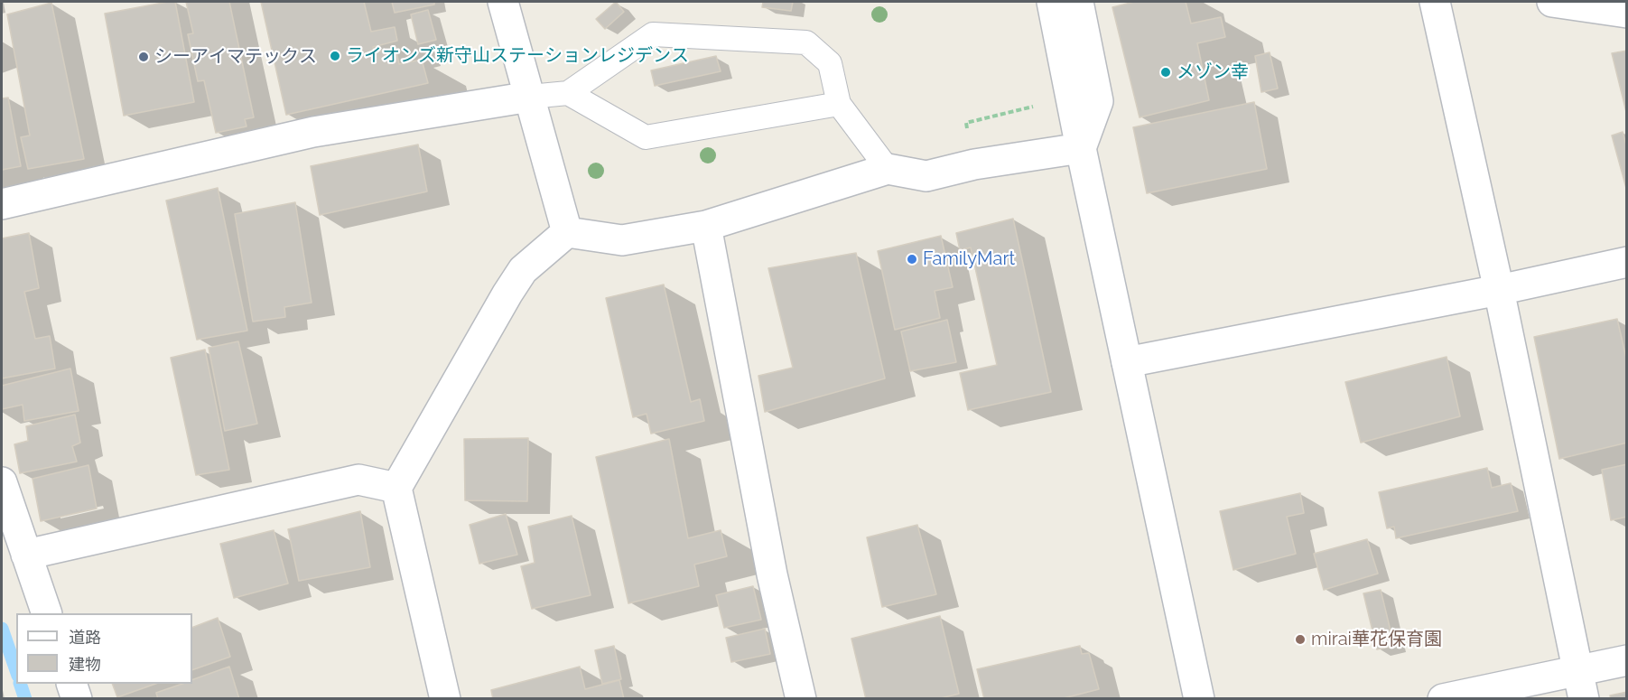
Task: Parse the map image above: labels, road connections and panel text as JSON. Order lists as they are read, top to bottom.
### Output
{
  "places": [
    "ライオンズ新守山ステーションレジデンス",
    "シーアイマテックス",
    "メゾン幸",
    "FamilyMart",
    "mirai華花保育園"
  ],
  "legend": ["道路", "建物"]
}
